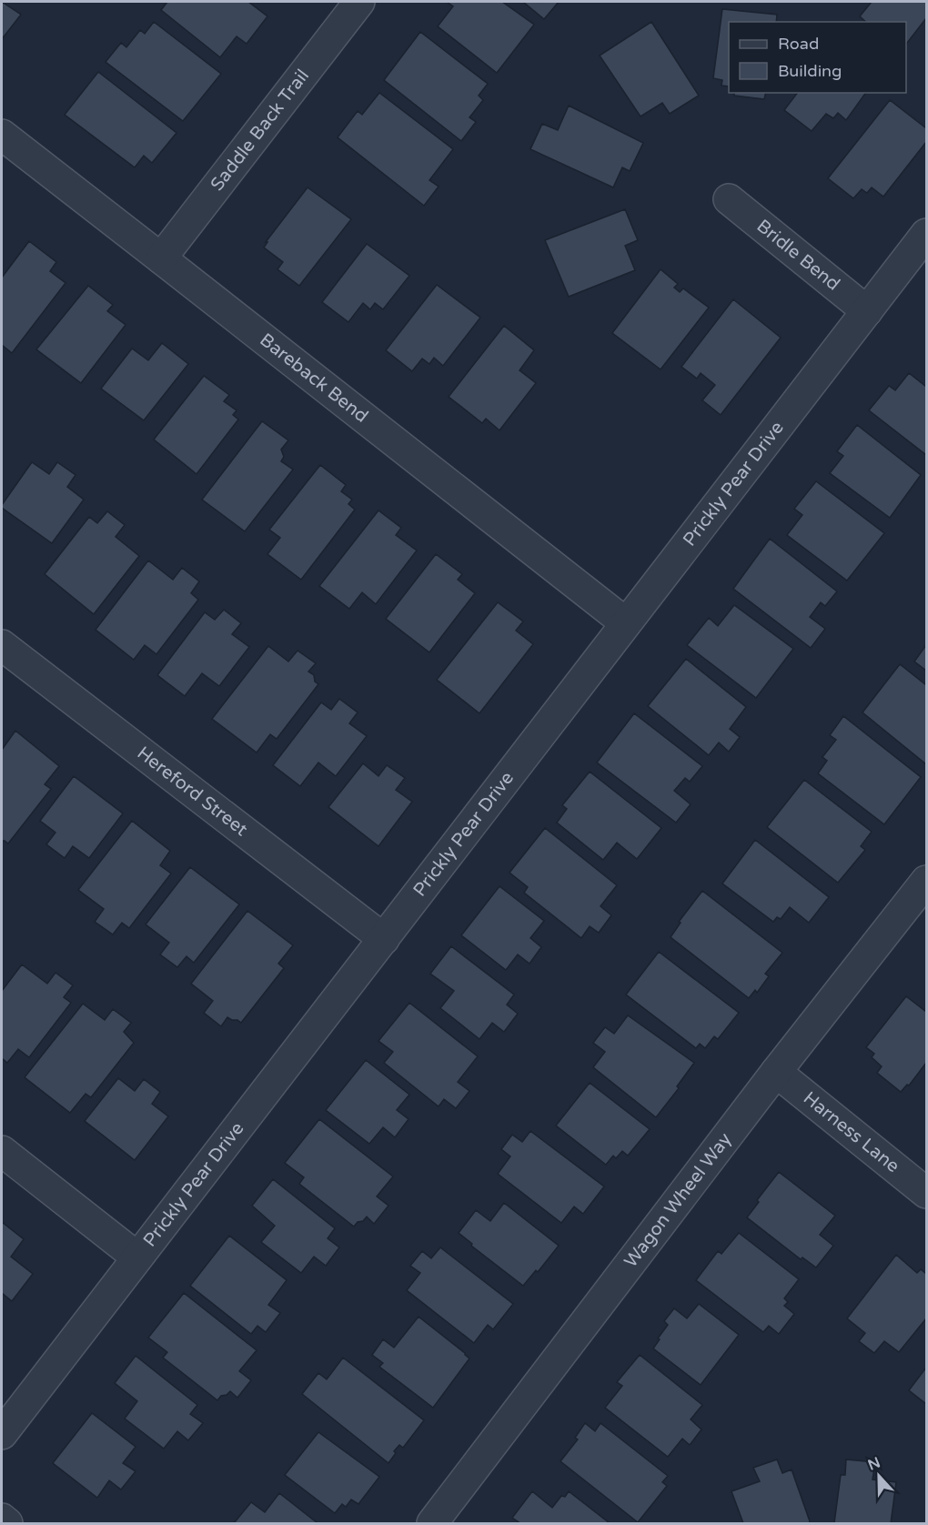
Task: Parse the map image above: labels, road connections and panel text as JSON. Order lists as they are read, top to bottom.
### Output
{
  "streets": {
    "street": [
      "Saddle Back Trail",
      "Bridle Bend",
      "Bareback Bend",
      "Prickly Pear Drive",
      "Hereford Street",
      "Harness Lane",
      "Wagon Wheel Way"
    ]
  },
  "crossings": [
    ["Saddle Back Trail", "Bareback Bend"],
    ["Bridle Bend", "Prickly Pear Drive"],
    ["Bareback Bend", "Prickly Pear Drive"],
    ["Prickly Pear Drive", "Hereford Street"],
    ["Harness Lane", "Wagon Wheel Way"]
  ],
  "legend": ["Road", "Building"],
  "north": "top"
}
